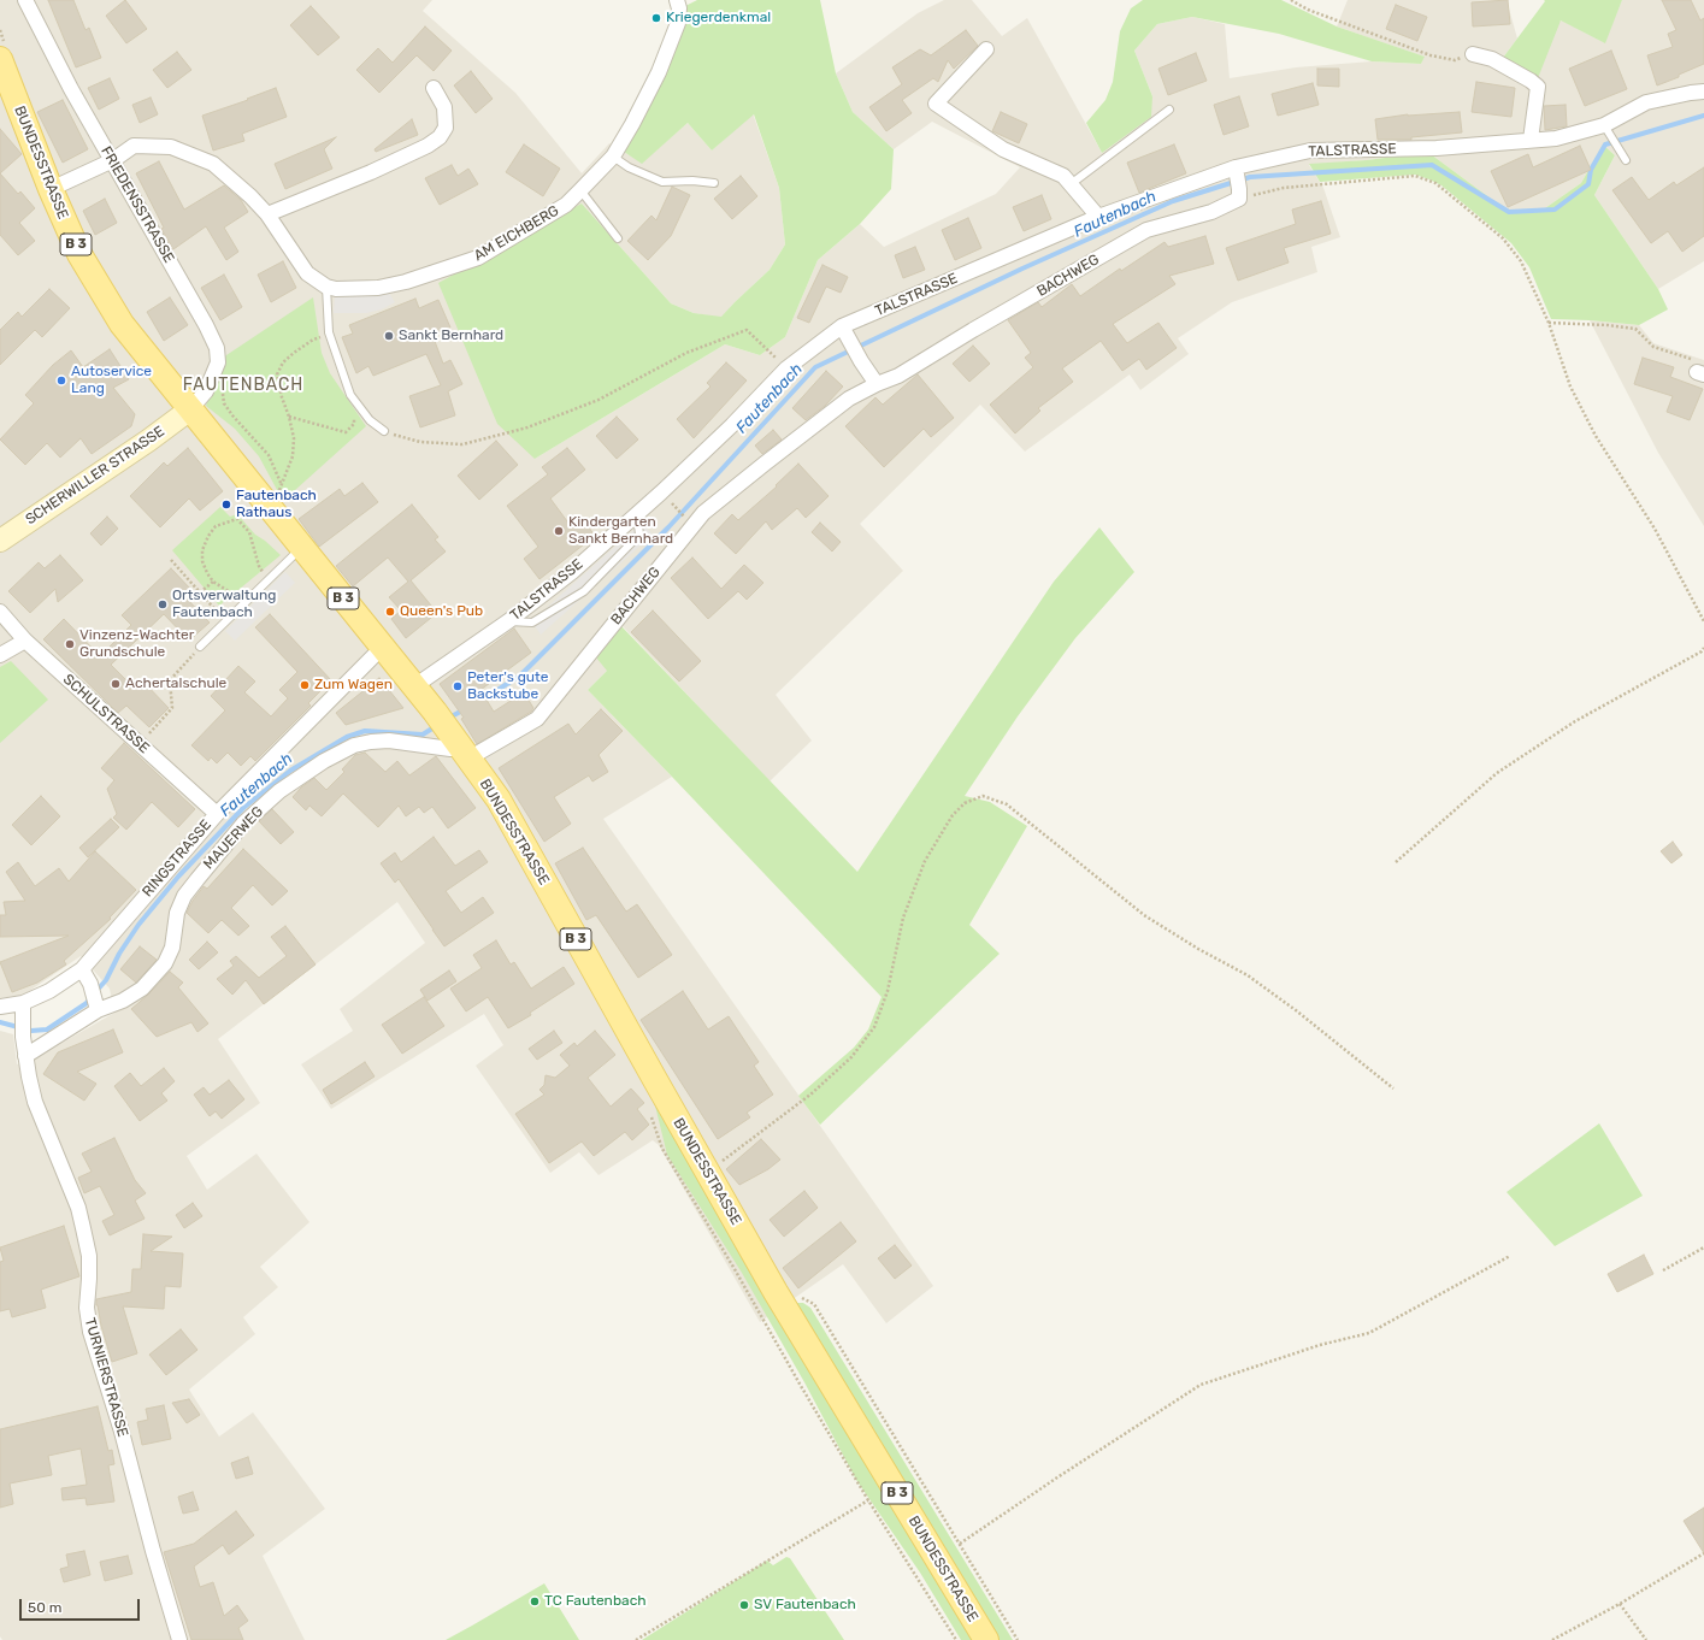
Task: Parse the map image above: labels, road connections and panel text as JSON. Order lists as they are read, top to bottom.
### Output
{
  "streets": {
    "main road": ["BUNDESSTRASSE", "B 3"],
    "street": [
      "TALSTRASSE",
      "FRIEDENSSTRASSE",
      "AM EICHBERG",
      "BACHWEG",
      "SCHERWILLER STRASSE",
      "SCHULSTRASSE",
      "MAUERWEG",
      "RINGSTRASSE",
      "TURNIERSTRASSE"
    ]
  },
  "crossings": [
    ["TALSTRASSE", "BUNDESSTRASSE"],
    ["BUNDESSTRASSE", "BACHWEG"],
    ["BUNDESSTRASSE", "SCHERWILLER STRASSE"],
    ["BUNDESSTRASSE", "MAUERWEG"],
    ["BUNDESSTRASSE", "RINGSTRASSE"],
    ["BACHWEG", "MAUERWEG"],
    ["SCHULSTRASSE", "RINGSTRASSE"],
    ["MAUERWEG", "TURNIERSTRASSE"],
    ["RINGSTRASSE", "TURNIERSTRASSE"]
  ],
  "districts": ["FAUTENBACH"],
  "water": ["Fautenbach"],
  "places": [
    "Kriegerdenkmal",
    "Sankt Bernhard",
    "Autoservice Lang",
    "Fautenbach Rathaus",
    "Kindergarten Sankt Bernhard",
    "Ortsverwaltung Fautenbach",
    "Queen's Pub",
    "Vinzenz-Wachter Grundschule",
    "Achertalschule",
    "Zum Wagen",
    "Peter's gute Backstube",
    "TC Fautenbach",
    "SV Fautenbach"
  ],
  "scale_bar": "50 m"
}
